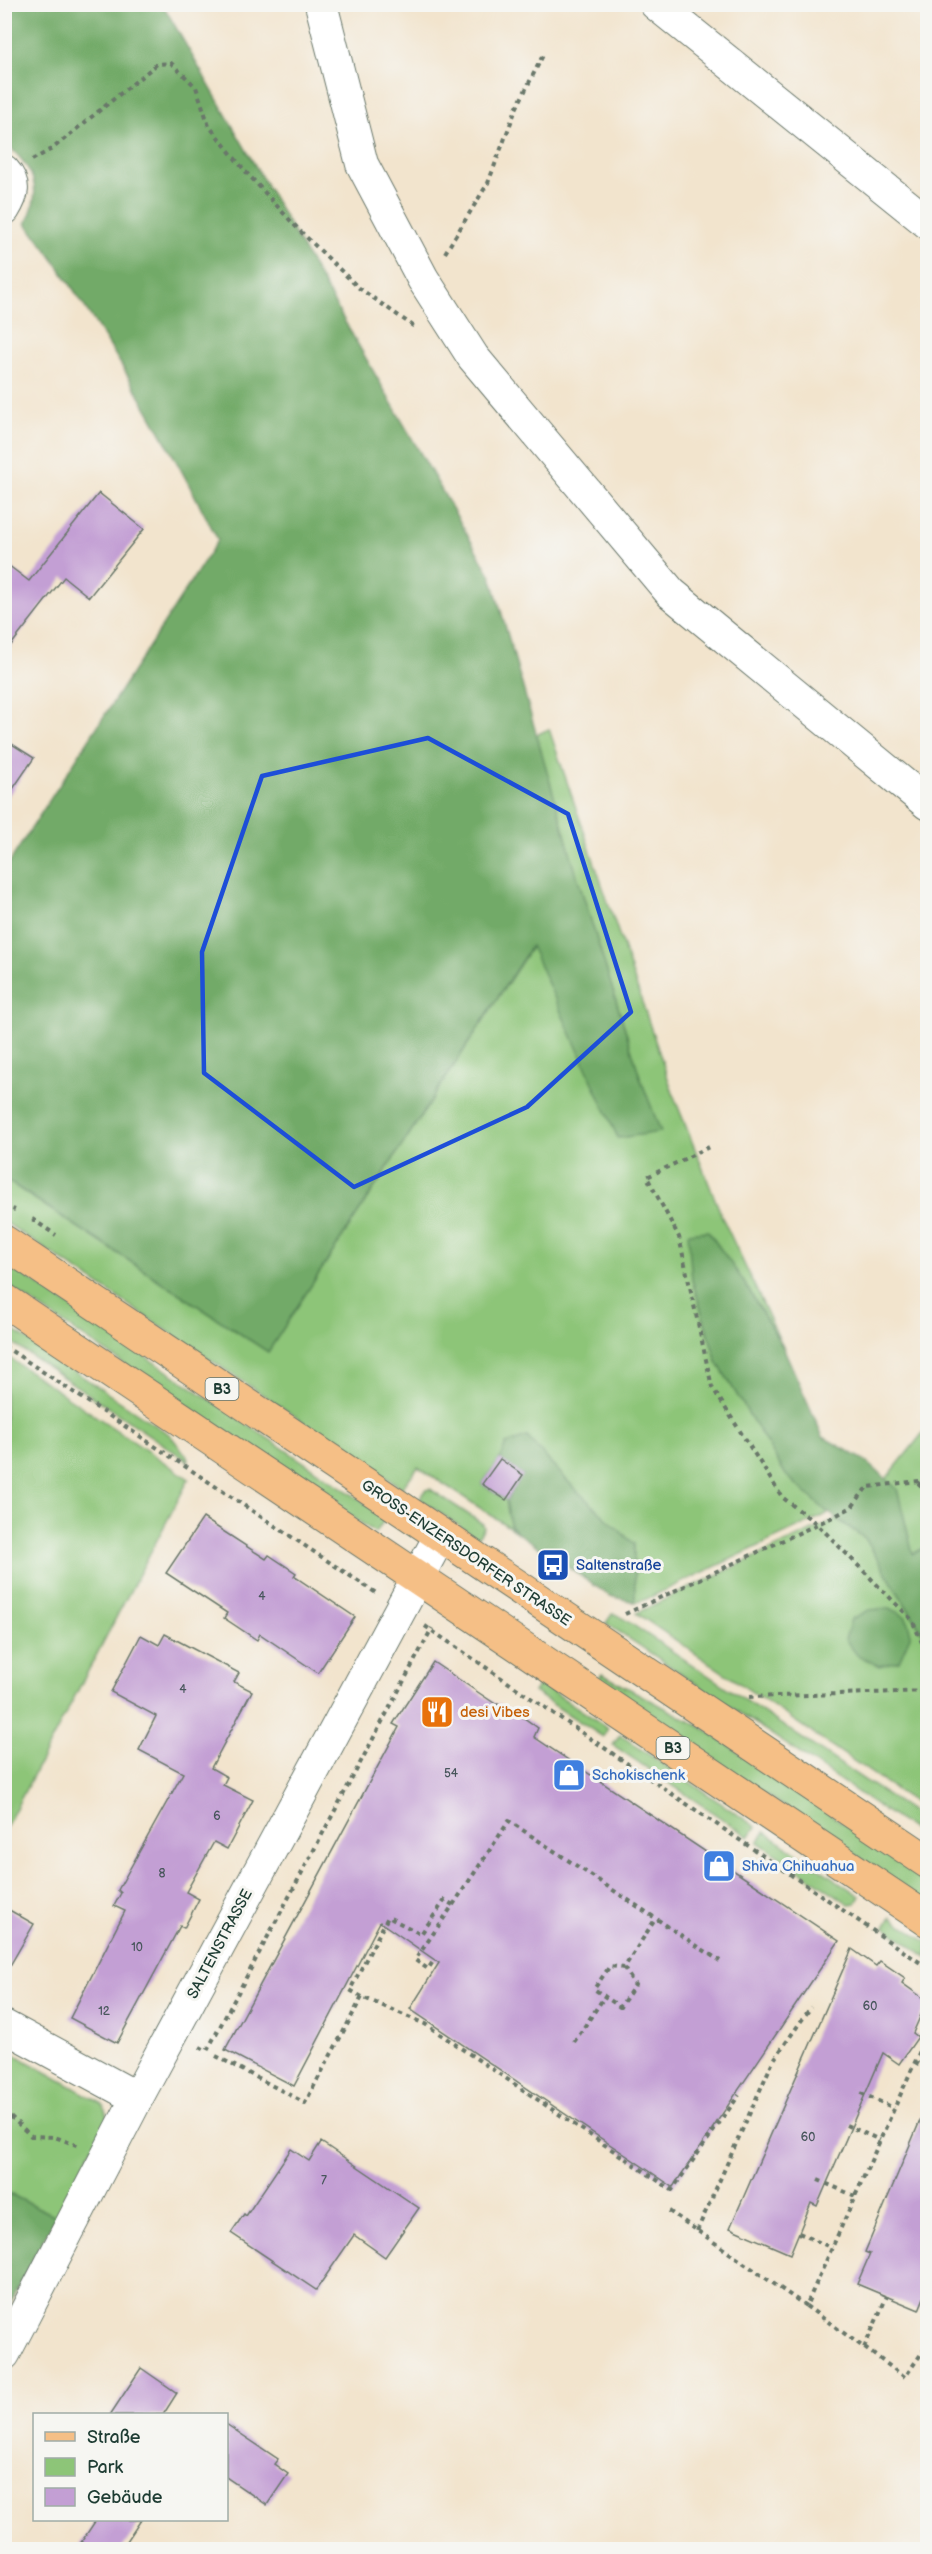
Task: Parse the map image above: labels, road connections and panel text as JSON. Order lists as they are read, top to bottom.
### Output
{
  "streets": {
    "main road": ["B3", "GROSS-ENZERSDORFER STRASSE"],
    "street": ["SALTENSTRASSE"]
  },
  "crossings": [
    ["B3", "SALTENSTRASSE"],
    ["GROSS-ENZERSDORFER STRASSE", "SALTENSTRASSE"]
  ],
  "places": {
    "bus stop": ["Saltenstraße"],
    "restaurant": ["desi Vibes"],
    "shop": ["Schokischenk", "Shiva Chihuahua"]
  },
  "house_numbers": [
    "4",
    "4",
    "54",
    "6",
    "8",
    "10",
    "60",
    "12",
    "60",
    "7"
  ],
  "legend": ["Straße", "Park", "Gebäude"]
}
